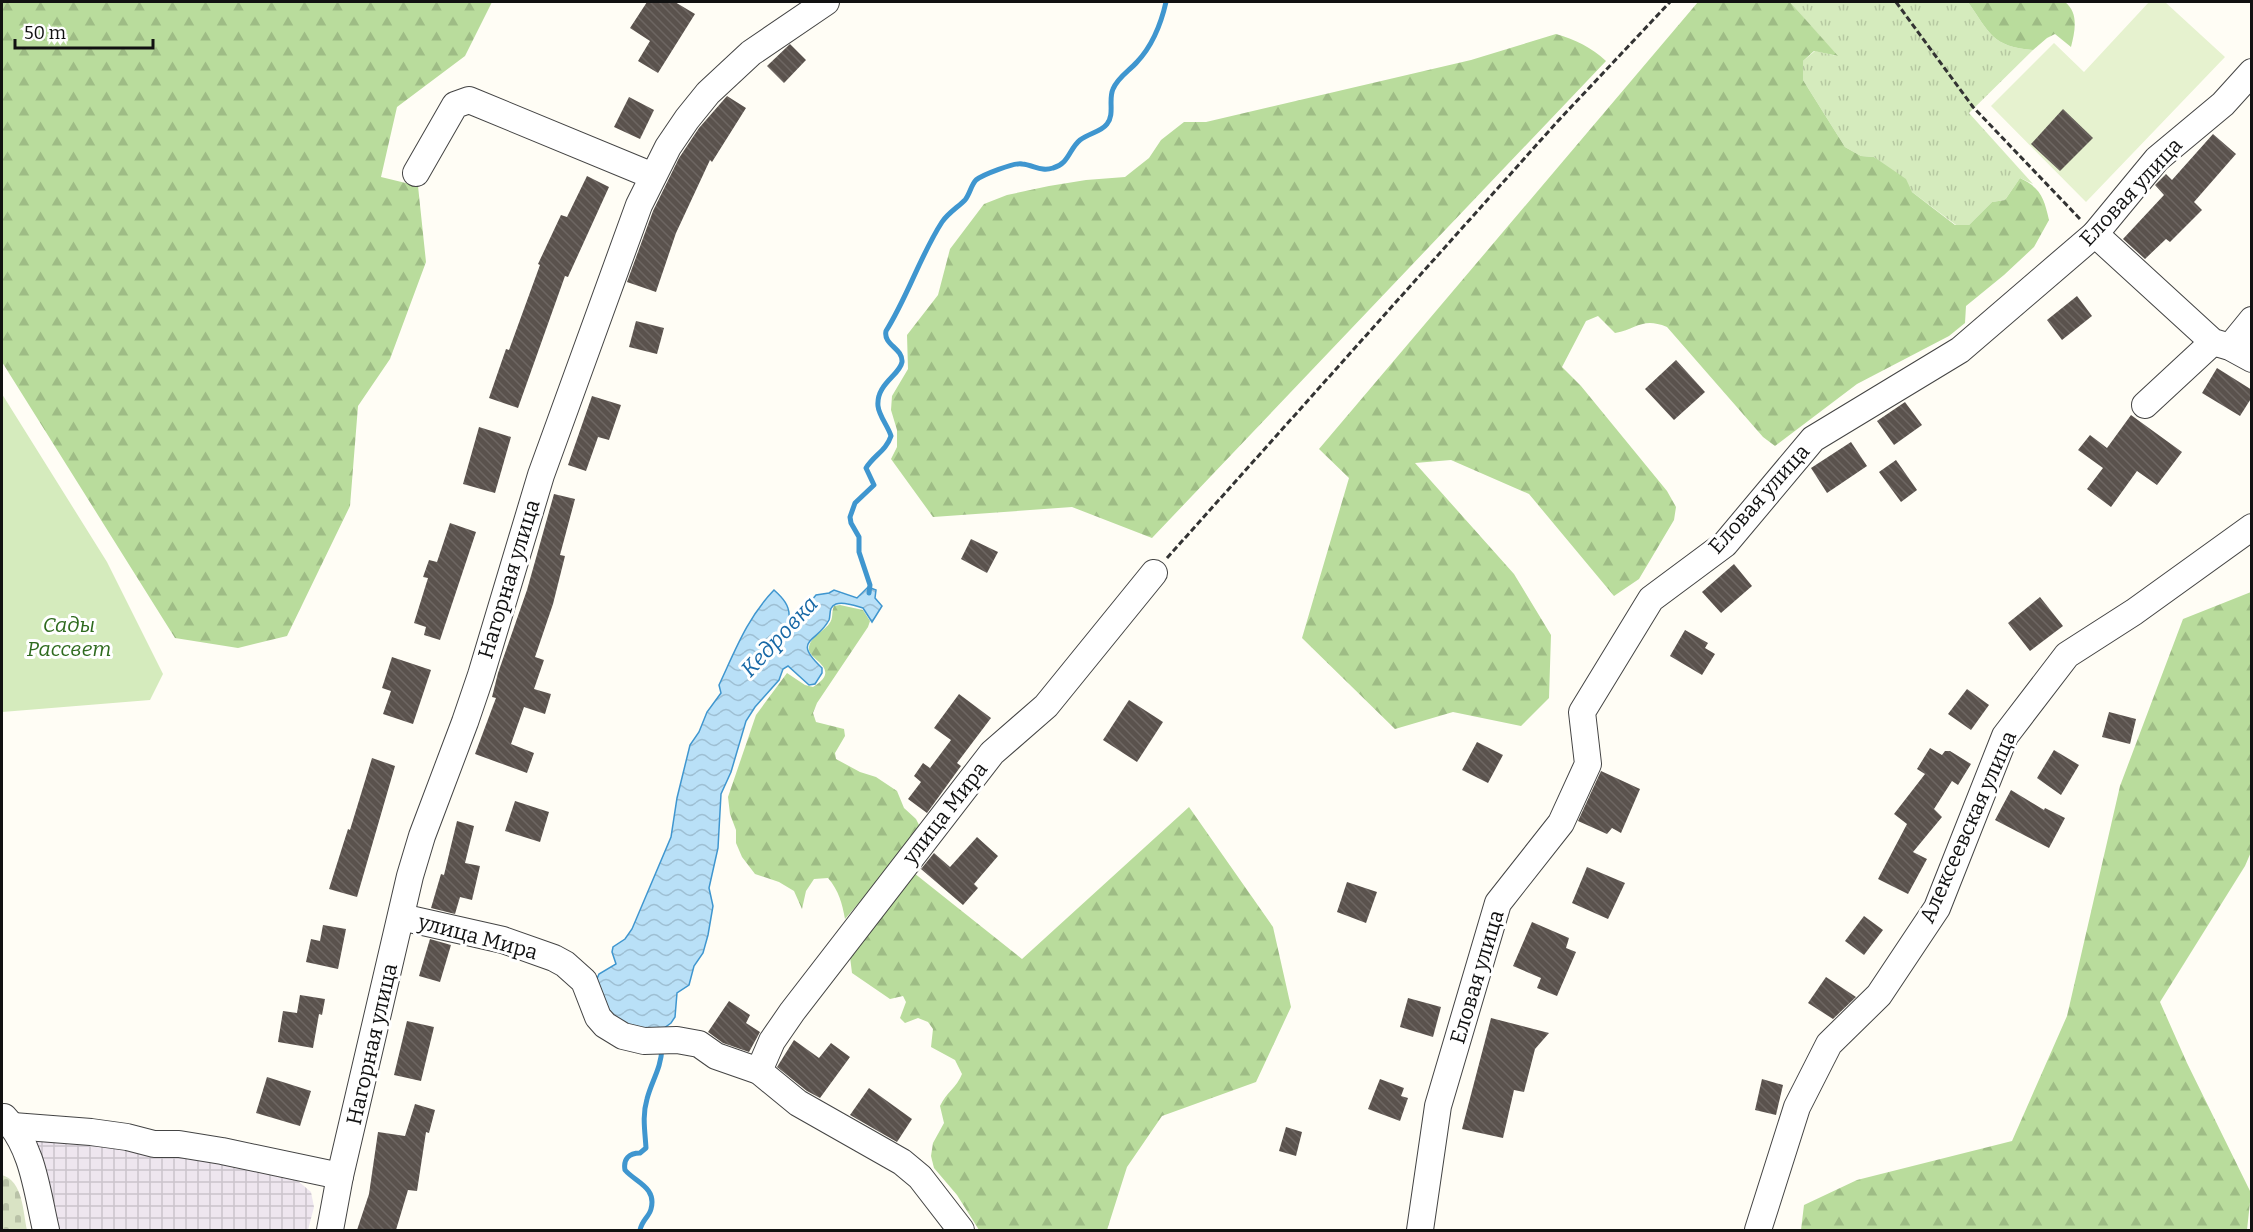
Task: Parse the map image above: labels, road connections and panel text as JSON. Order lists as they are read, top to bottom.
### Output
{
  "streets": {
    "street": [
      "Еловая улица",
      "Нагорная улица",
      "улица Мира",
      "Алексеевская улица"
    ]
  },
  "crossings": [
    ["Нагорная улица", "улица Мира"]
  ],
  "water": ["Кедровка"],
  "parks": ["Сады Рассвет"],
  "scale_bar": "50 m"
}
